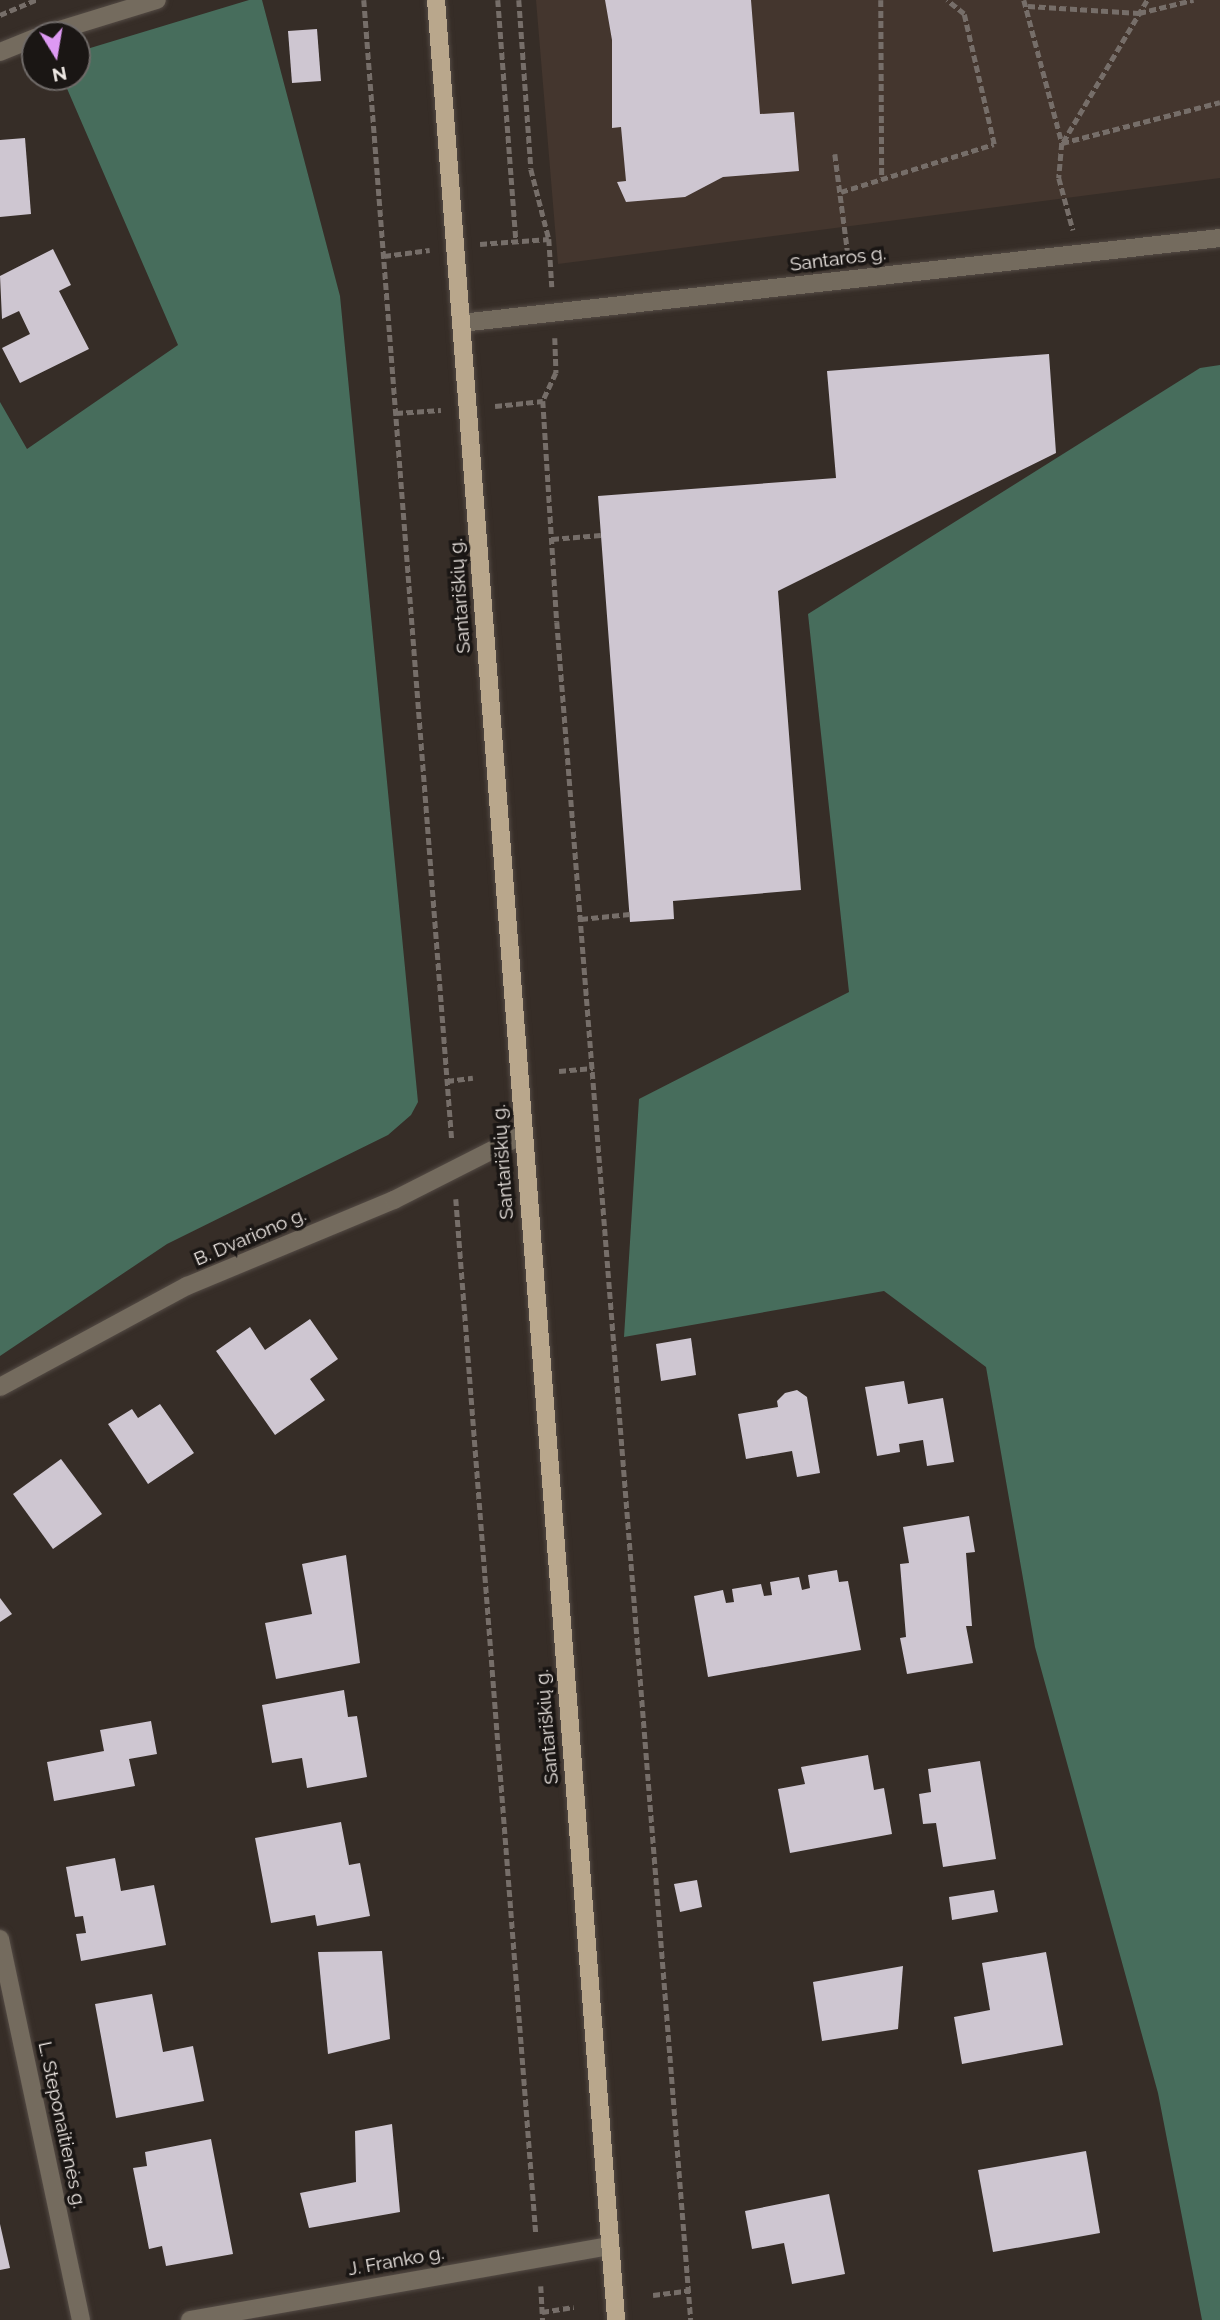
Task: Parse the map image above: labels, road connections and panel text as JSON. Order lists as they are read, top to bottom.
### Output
{
  "streets": {
    "main road": ["Santariškių g."],
    "street": [
      "Santaros g.",
      "B. Dvariono g.",
      "L. Steponaitienės g.",
      "J. Franko g."
    ]
  },
  "crossings": [
    ["Santaros g.", "Santariškių g."],
    ["Santariškių g.", "B. Dvariono g."],
    ["Santariškių g.", "J. Franko g."]
  ],
  "north": "bottom"
}
